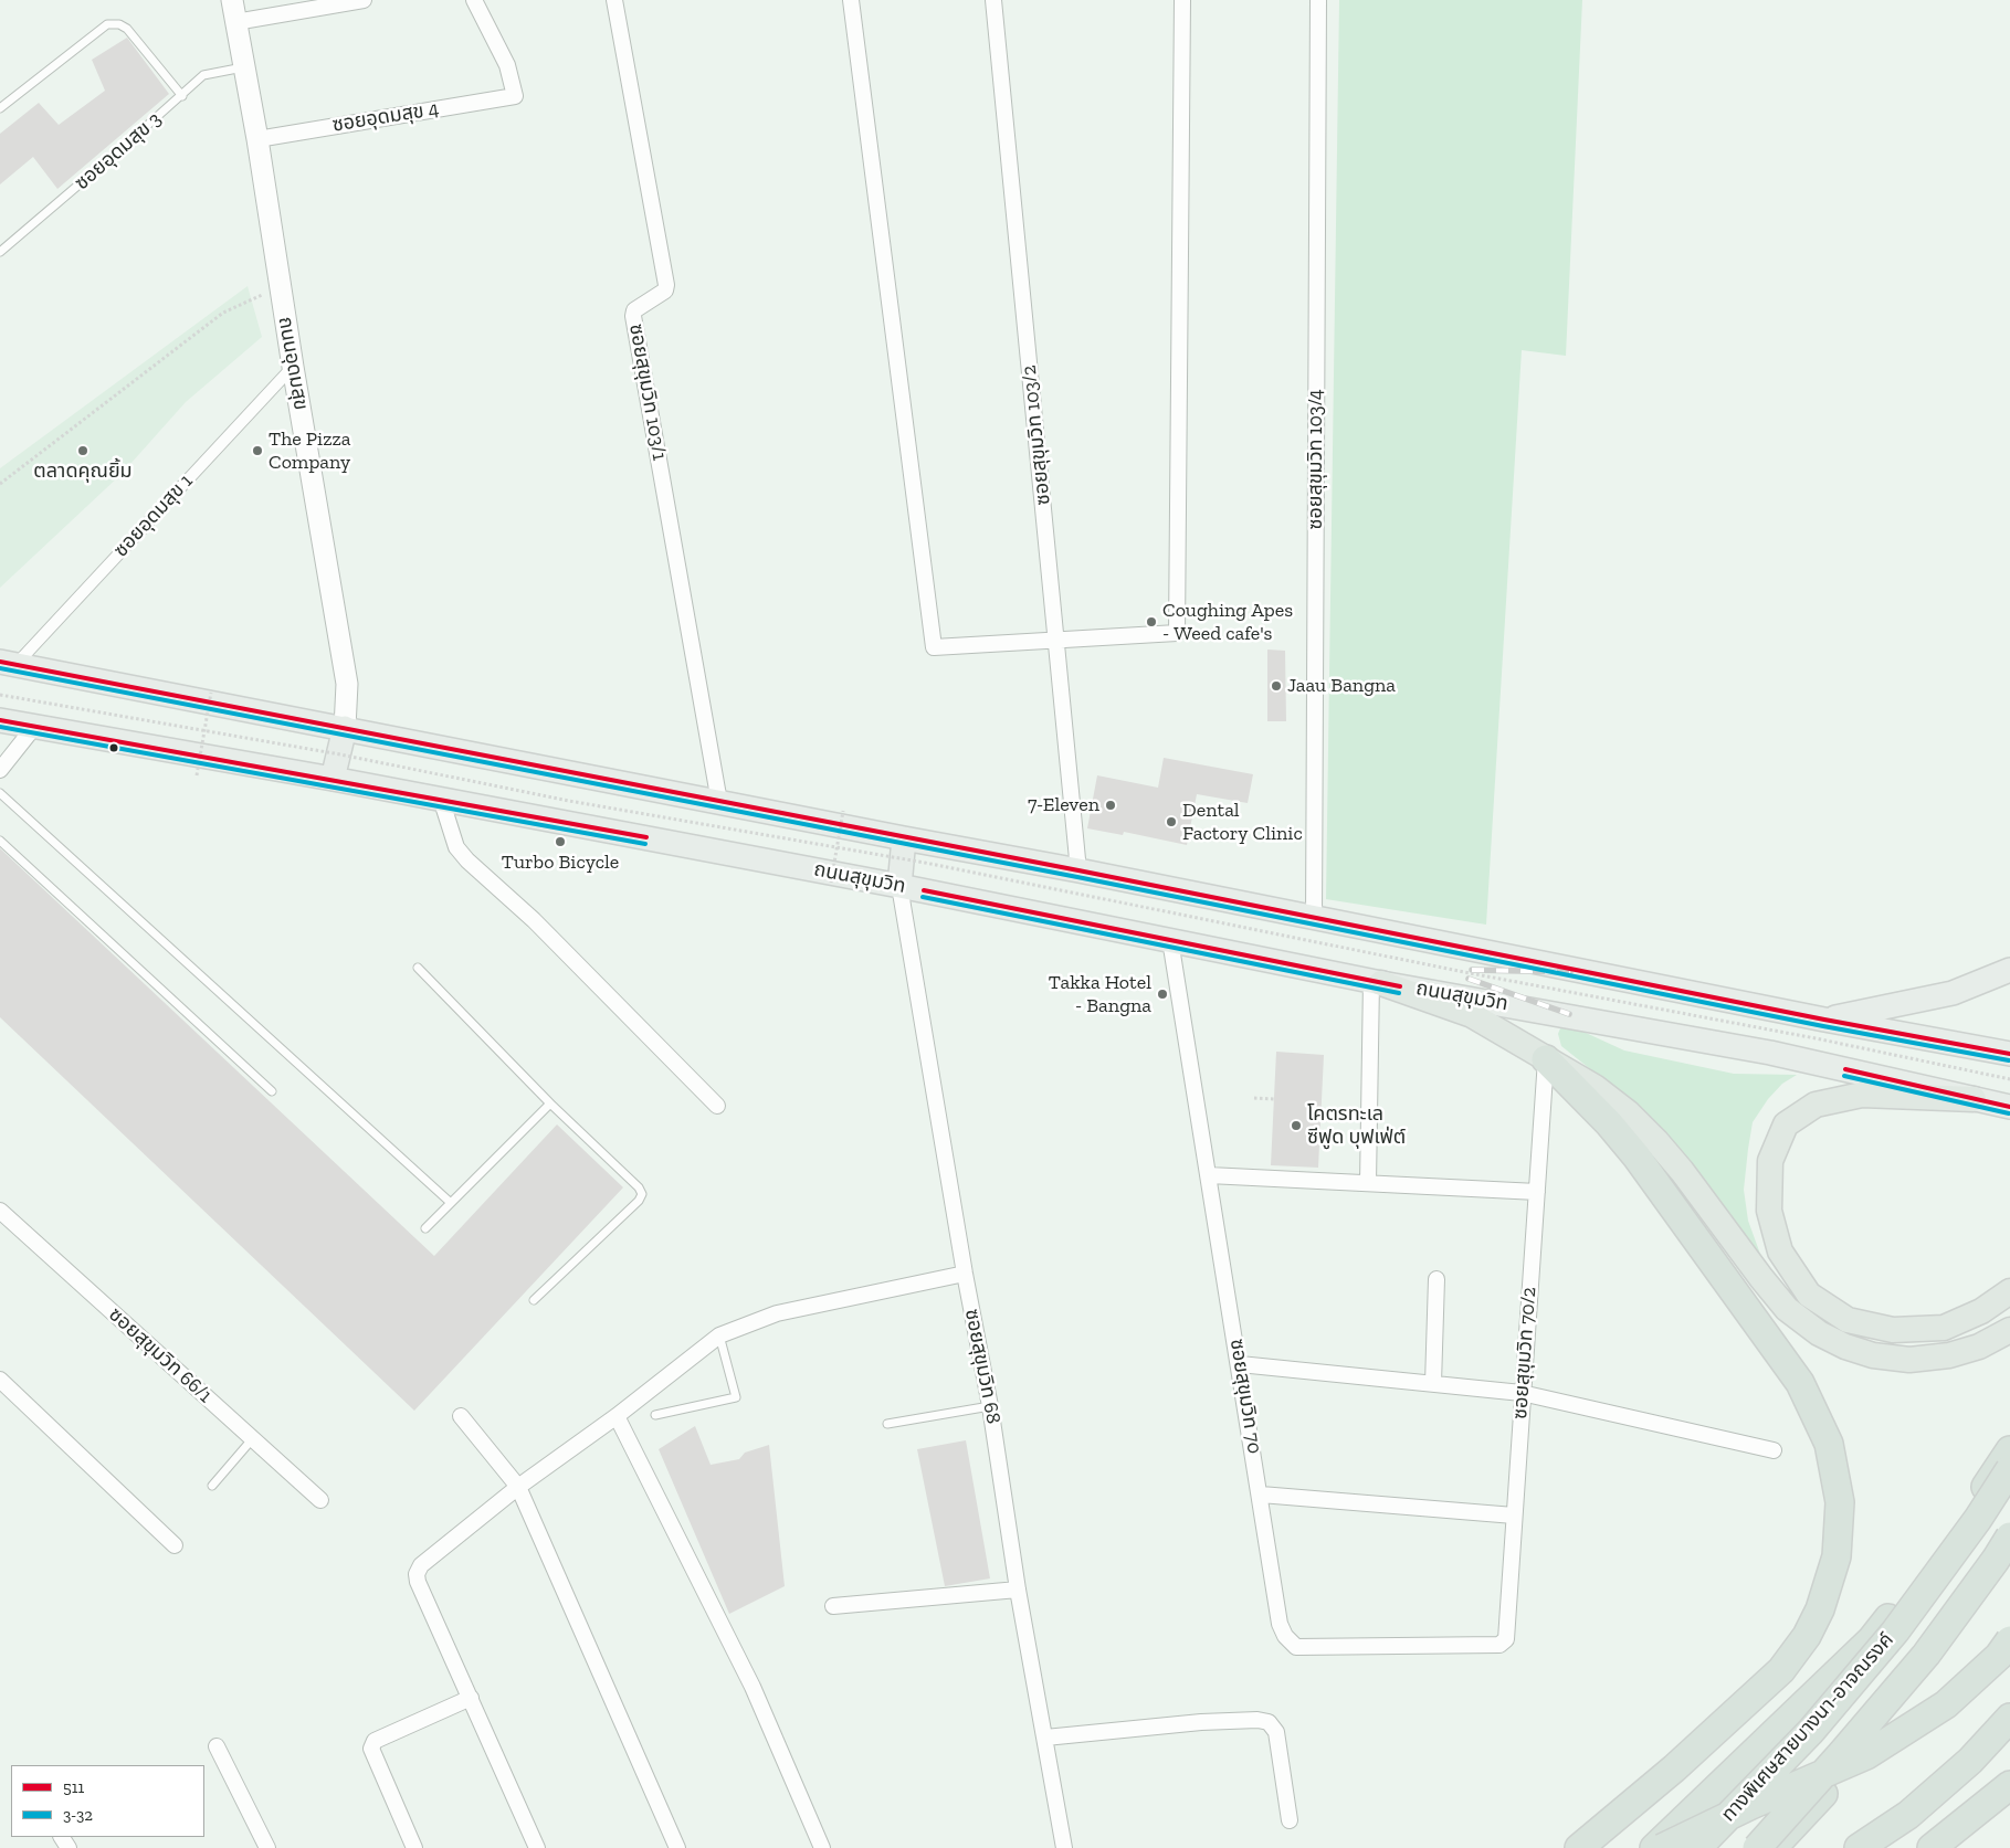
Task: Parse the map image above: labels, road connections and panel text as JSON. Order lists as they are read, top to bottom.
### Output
{
  "streets": {
    "highway": ["ทางพิเศษสายบางนา-อาจณรงค์"],
    "main road": ["ถนนอุดมสุข", "ถนนสุขุมวิท"],
    "street": [
      "ซอยอุดมสุข 4",
      "ซอยสุขุมวิท 103/1",
      "ซอยสุขุมวิท 103/2",
      "ซอยสุขุมวิท 103/4",
      "ซอยอุดมสุข 1",
      "ซอยสุขุมวิท 70/2",
      "ซอยสุขุมวิท 66/1",
      "ซอยสุขุมวิท 68",
      "ซอยสุขุมวิท 70"
    ],
    "lane": ["ซอยอุดมสุข 3"]
  },
  "crossings": [
    ["ซอยอุดมสุข 4", "ถนนอุดมสุข"],
    ["ซอยอุดมสุข 3", "ถนนอุดมสุข"],
    ["ถนนอุดมสุข", "ซอยอุดมสุข 1"],
    ["ถนนสุขุมวิท", "ซอยสุขุมวิท 68"],
    ["ถนนสุขุมวิท", "ซอยสุขุมวิท 70"],
    ["ซอยสุขุมวิท 70/2", "ซอยสุขุมวิท 70"]
  ],
  "places": [
    "ตลาดคุณยิ้ม",
    "The Pizza Company",
    "Coughing Apes - Weed cafe's",
    "Jaau Bangna",
    "7-Eleven",
    "Dental Factory Clinic",
    "Turbo Bicycle",
    "Takka Hotel - Bangna",
    "โคตรทะเล ซีฟูด บุฟเฟ่ต์"
  ],
  "lines": ["transit line 511", "transit line 3-32"],
  "legend": ["511", "3-32"]
}
